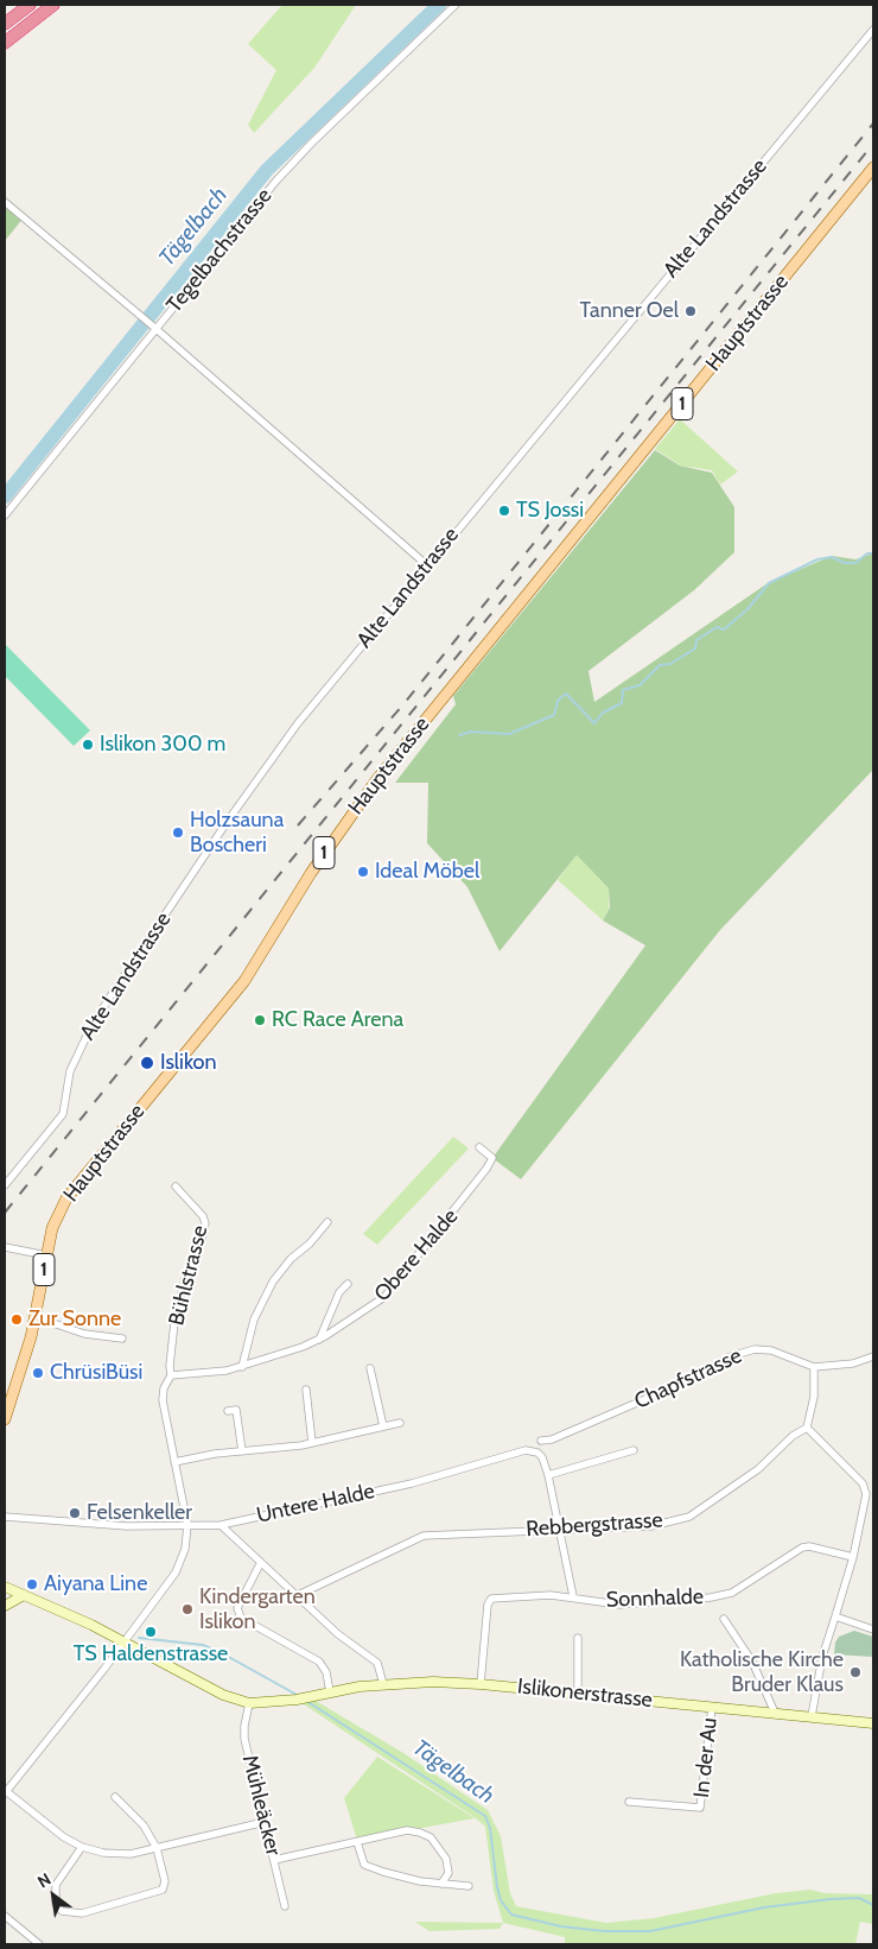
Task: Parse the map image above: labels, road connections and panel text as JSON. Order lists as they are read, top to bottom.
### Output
{
  "streets": {
    "main road": ["Hauptstrasse", "1"],
    "street": [
      "Alte Landstrasse",
      "Tegelbachstrasse",
      "Obere Halde",
      "Bühlstrasse",
      "Chapfstrasse",
      "Untere Halde",
      "Rebbergstrasse",
      "Sonnhalde",
      "Islikonerstrasse",
      "In der Au",
      "Mühleäcker"
    ]
  },
  "crossings": [
    ["Obere Halde", "Bühlstrasse"],
    ["Sonnhalde", "Islikonerstrasse"],
    ["Islikonerstrasse", "In der Au"],
    ["Islikonerstrasse", "Mühleäcker"]
  ],
  "water": ["Tägelbach"],
  "places": [
    "Tanner Oel",
    "TS Jossi",
    "Islikon 300 m",
    "Holzsauna Boscheri",
    "Ideal Möbel",
    "RC Race Arena",
    "Islikon",
    "Zur Sonne",
    "ChrüsiBüsi",
    "Felsenkeller",
    "Aiyana Line",
    "Kindergarten Islikon",
    "TS Haldenstrasse",
    "Katholische Kirche Bruder Klaus"
  ],
  "north": "top left"
}
